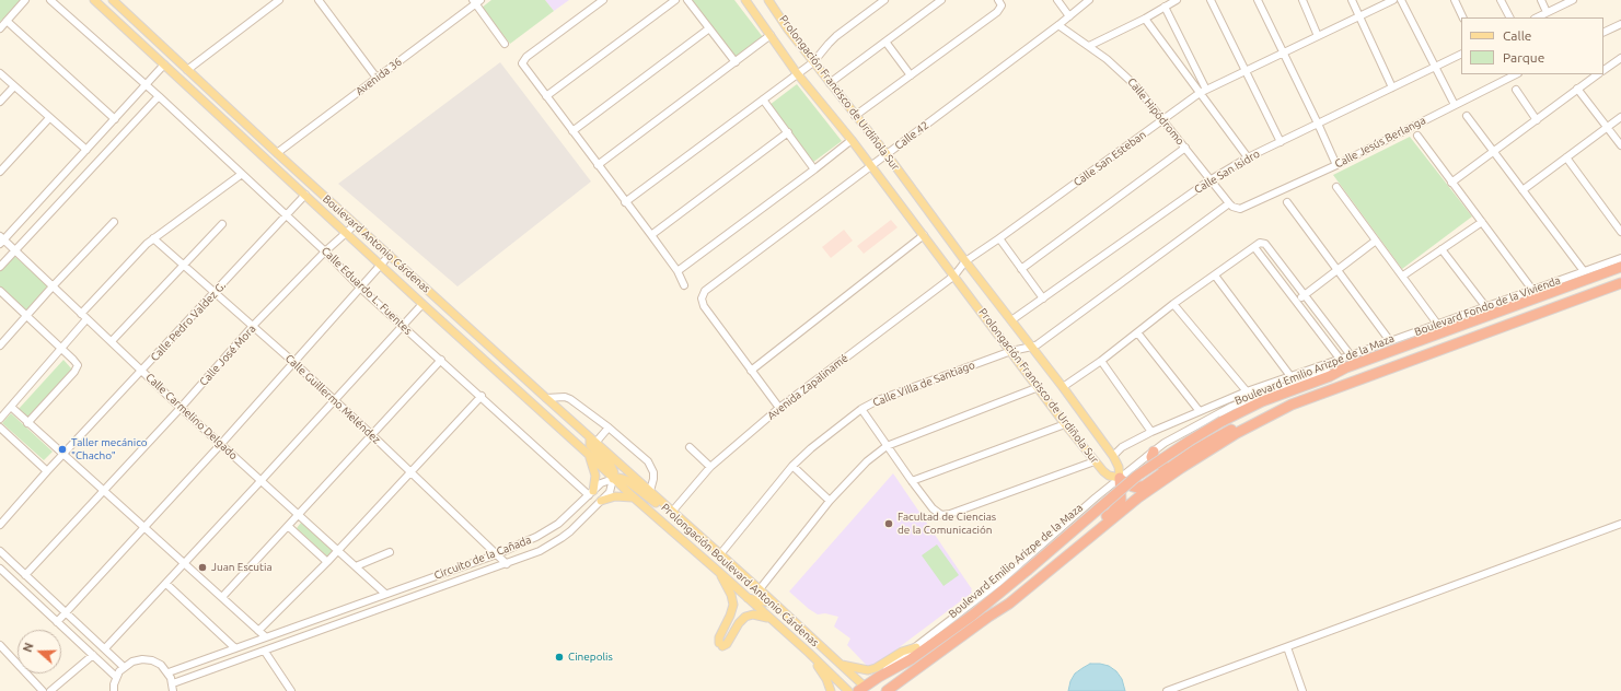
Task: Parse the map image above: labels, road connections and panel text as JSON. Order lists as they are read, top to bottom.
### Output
{
  "streets": {
    "highway": ["Boulevard Emilio Arizpe de la Maza"],
    "main road": ["Prolongación Francisco de Urdiñola Sur", "Boulevard Antonio Cárdenas", "Prolongación Boulevard Antonio Cárdenas"],
    "street": [
      "Avenida 36",
      "Calle Hipódromo",
      "Calle 42",
      "Calle Jesús Berlanga",
      "Calle San Esteban",
      "Calle San Isidro",
      "Calle Eduardo L. Fuentes",
      "Boulevard Fondo de la Vivienda",
      "Calle Pedro Valdez G.",
      "Calle José Mora",
      "Calle Villa de Santiago",
      "Avenida Zapalinamé",
      "Calle Guillermo Meléndez",
      "Calle Carmelino Delgado",
      "Circuito de la Cañada"
    ]
  },
  "crossings": [
    ["Avenida 36", "Boulevard Antonio Cárdenas"],
    ["Prolongación Francisco de Urdiñola Sur", "Calle 42"],
    ["Prolongación Francisco de Urdiñola Sur", "Calle San Esteban"],
    ["Prolongación Francisco de Urdiñola Sur", "Calle San Isidro"],
    ["Prolongación Francisco de Urdiñola Sur", "Boulevard Fondo de la Vivienda"],
    ["Prolongación Francisco de Urdiñola Sur", "Calle Villa de Santiago"],
    ["Prolongación Francisco de Urdiñola Sur", "Avenida Zapalinamé"],
    ["Calle Hipódromo", "Calle 42"],
    ["Calle Hipódromo", "Calle Jesús Berlanga"],
    ["Calle Hipódromo", "Calle San Esteban"],
    ["Calle Hipódromo", "Calle San Isidro"],
    ["Calle Hipódromo", "Calle Villa de Santiago"],
    ["Calle San Esteban", "Avenida Zapalinamé"],
    ["Boulevard Antonio Cárdenas", "Calle Pedro Valdez G."],
    ["Boulevard Antonio Cárdenas", "Calle José Mora"],
    ["Boulevard Antonio Cárdenas", "Circuito de la Cañada"],
    ["Boulevard Antonio Cárdenas", "Prolongación Boulevard Antonio Cárdenas"],
    ["Calle Eduardo L. Fuentes", "Calle Pedro Valdez G."],
    ["Calle Eduardo L. Fuentes", "Calle José Mora"],
    ["Calle Eduardo L. Fuentes", "Circuito de la Cañada"],
    ["Calle Pedro Valdez G.", "Calle Guillermo Meléndez"],
    ["Calle Pedro Valdez G.", "Calle Carmelino Delgado"],
    ["Calle José Mora", "Calle Guillermo Meléndez"],
    ["Calle José Mora", "Calle Carmelino Delgado"],
    ["Boulevard Emilio Arizpe de la Maza", "Prolongación Boulevard Antonio Cárdenas"],
    ["Calle Villa de Santiago", "Prolongación Boulevard Antonio Cárdenas"],
    ["Avenida Zapalinamé", "Prolongación Boulevard Antonio Cárdenas"],
    ["Calle Guillermo Meléndez", "Circuito de la Cañada"],
    ["Calle Carmelino Delgado", "Circuito de la Cañada"],
    ["Circuito de la Cañada", "Prolongación Boulevard Antonio Cárdenas"]
  ],
  "places": [
    "Taller mecánico \"Chacho\"",
    "Facultad de Ciencias de la Comunicación",
    "Juan Escutia",
    "Cinepolis"
  ],
  "legend": ["Calle", "Parque"],
  "north": "left"
}
